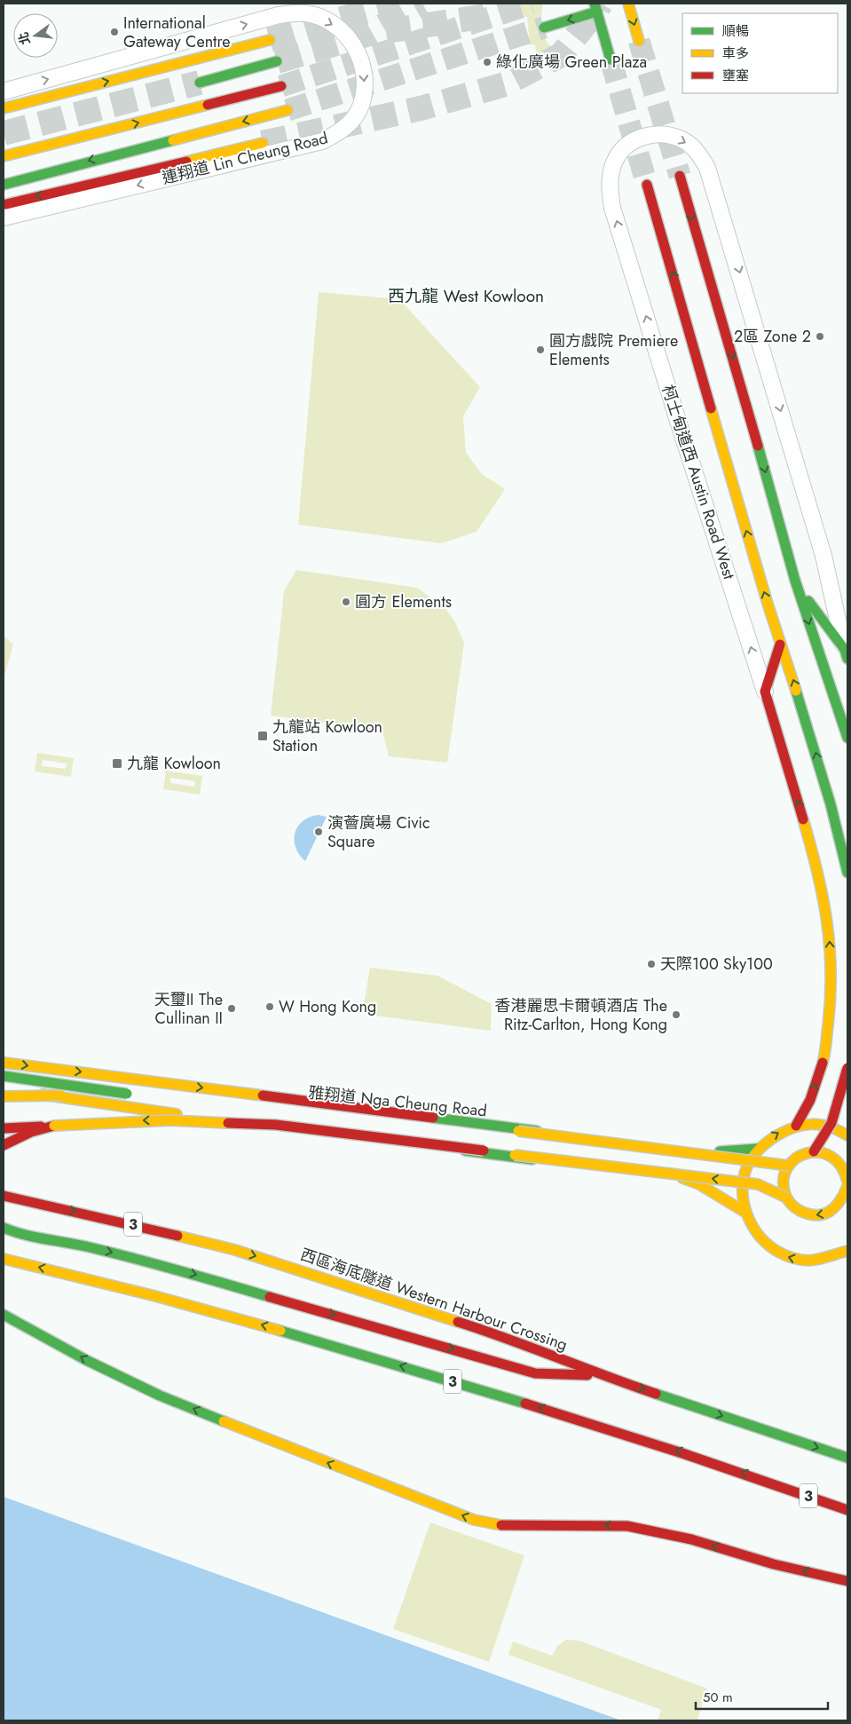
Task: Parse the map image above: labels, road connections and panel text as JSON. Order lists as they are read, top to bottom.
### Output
{
  "streets": {
    "main road": [
      "柯士甸道西 Austin Road West",
      "雅翔道 Nga Cheung Road",
      "3",
      "西區海底隧道 Western Harbour Crossing"
    ],
    "street": ["連翔道 Lin Cheung Road"]
  },
  "districts": ["西九龍 West Kowloon"],
  "places": {
    "other": [
      "International Gateway Centre",
      "綠化廣場 Green Plaza",
      "2區 Zone 2",
      "圓方戲院 Premiere Elements",
      "圓方 Elements",
      "演薈廣場 Civic Square",
      "天際100 Sky100",
      "W Hong Kong",
      "天璽II The Cullinan II",
      "香港麗思卡爾頓酒店 The Ritz-Carlton, Hong Kong"
    ],
    "transit": ["九龍站 Kowloon Station", "九龍 Kowloon"]
  },
  "legend": ["順暢", "車多", "壅塞"],
  "scale_bar": "50 m",
  "north": "left"
}
